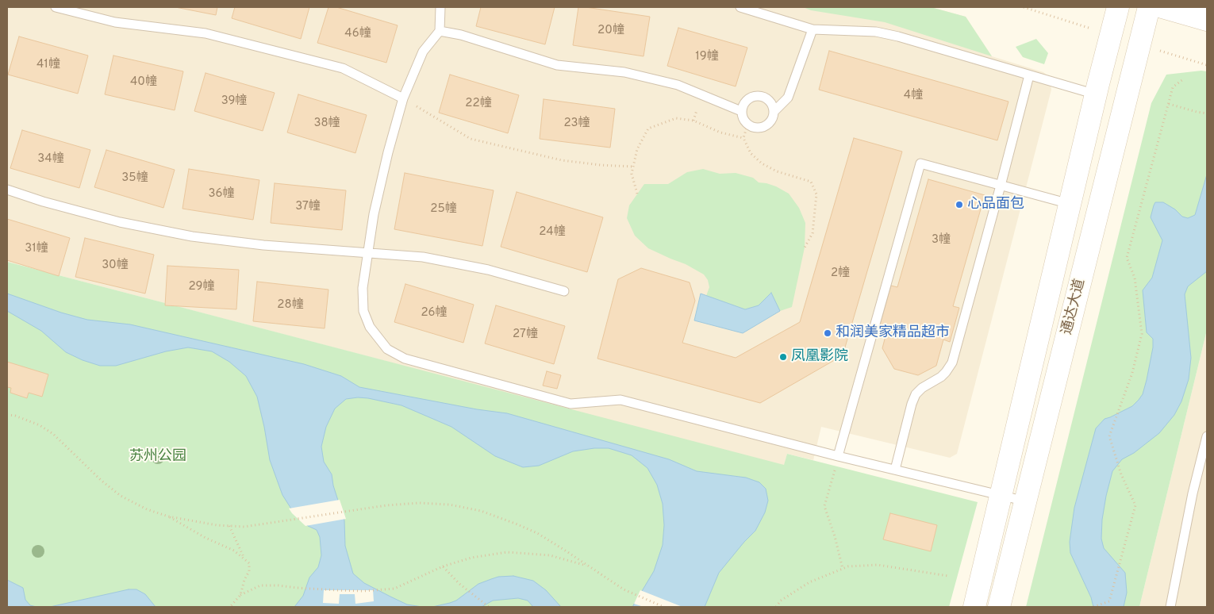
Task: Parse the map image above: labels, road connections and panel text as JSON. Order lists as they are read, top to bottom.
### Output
{
  "streets": {
    "main road": ["通达大道"]
  },
  "parks": ["苏州公园"],
  "places": ["心品面包", "和润美家精品超市", "凤凰影院"],
  "house_numbers": [
    "20幢",
    "46幢",
    "19幢",
    "41幢",
    "40幢",
    "4幢",
    "39幢",
    "22幢",
    "38幢",
    "23幢",
    "34幢",
    "35幢",
    "36幢",
    "37幢",
    "25幢",
    "24幢",
    "3幢",
    "31幢",
    "30幢",
    "2幢",
    "29幢",
    "28幢",
    "26幢",
    "27幢"
  ]
}
